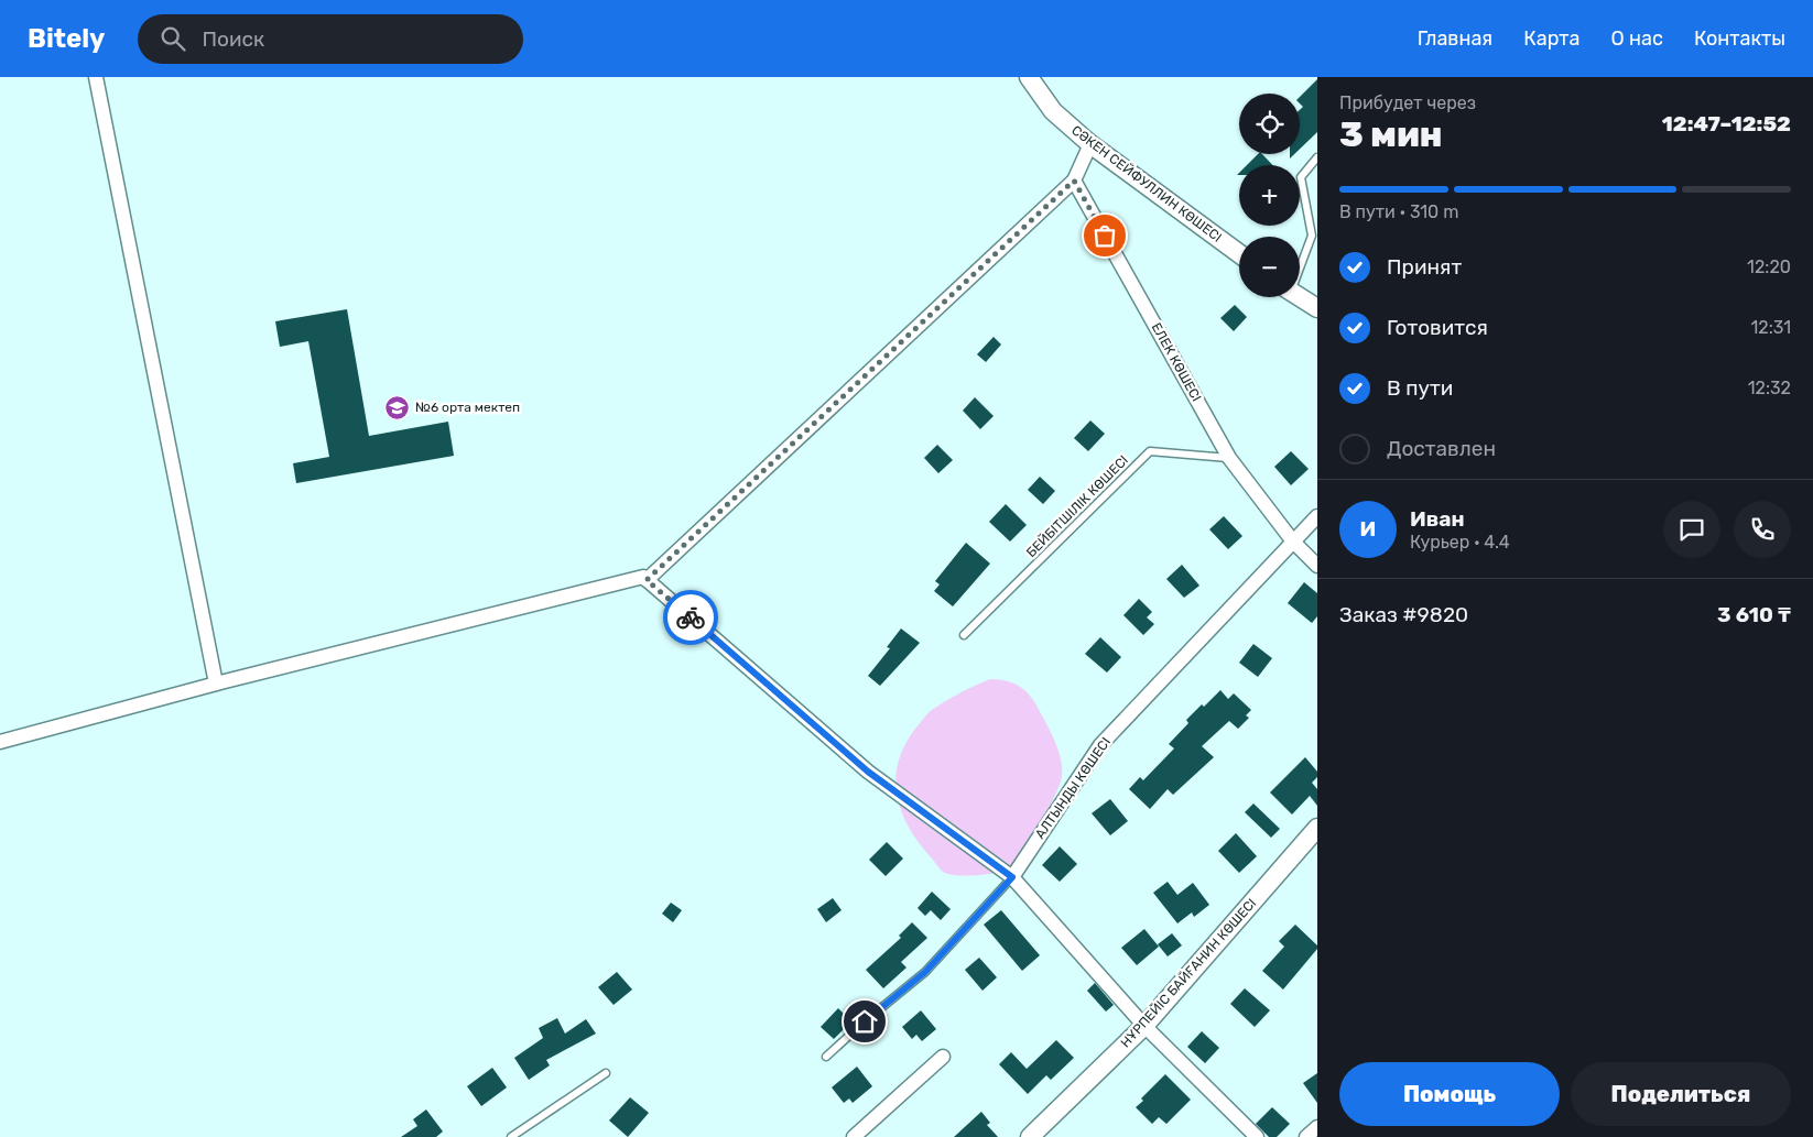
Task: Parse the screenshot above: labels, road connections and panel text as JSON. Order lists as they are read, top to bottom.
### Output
{
  "streets": {
    "street": [
      "СӘКЕН СЕЙФУЛЛИН КӨШЕСІ",
      "ЕЛЕК КӨШЕСІ",
      "АЛТЫНДЫ КӨШЕСІ",
      "НҰРПЕЙІС БАЙҒАНИН КӨШЕСІ"
    ],
    "lane": ["БЕЙБІТШІЛІК КӨШЕСІ"]
  },
  "crossings": [
    ["ЕЛЕК КӨШЕСІ", "БЕЙБІТШІЛІК КӨШЕСІ"],
    ["ЕЛЕК КӨШЕСІ", "АЛТЫНДЫ КӨШЕСІ"]
  ],
  "places": {
    "school or university": ["№6 орта мектеп"]
  },
  "page": {
    "header": "Bitely",
    "search": "Поиск",
    "nav": [
      "Главная",
      "Карта",
      "О нас",
      "Контакты"
    ],
    "heading": ["3 мин", "Прибудет через", "12:47–12:52"],
    "panel": [
      "Иван",
      "Курьер · 4.4",
      "Заказ #9820",
      "3 610 ₸"
    ],
    "map_buttons": ["+", "−"],
    "bar": "В пути · 310 m",
    "list": [
      ["Принят", "12:20"],
      ["Готовится", "12:31"],
      ["В пути", "12:32"],
      "Доставлен"
    ],
    "round": "И",
    "buttons": ["Помощь", "Поделиться"]
  }
}
